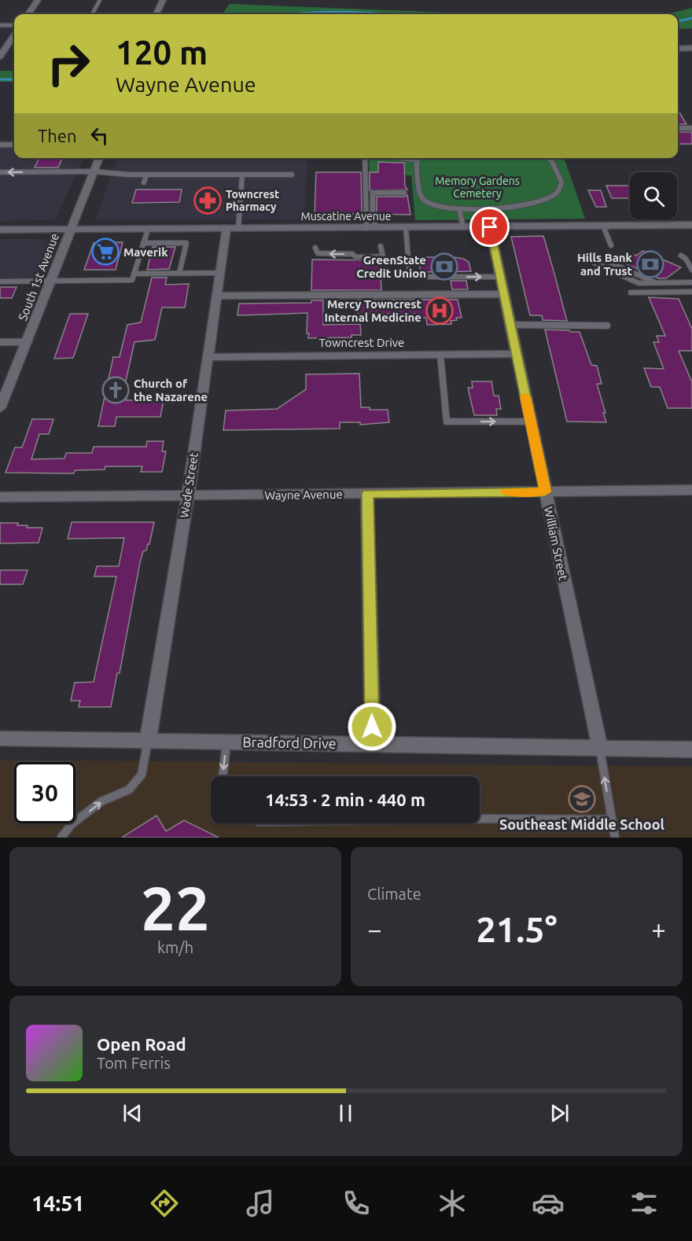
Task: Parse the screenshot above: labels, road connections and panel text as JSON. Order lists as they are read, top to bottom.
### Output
{
  "streets": {
    "street": [
      "Muscatine Avenue",
      "South 1st Avenue",
      "Towncrest Drive",
      "Wade Street",
      "Wayne Avenue",
      "William Street",
      "Bradford Drive"
    ]
  },
  "crossings": [
    ["Muscatine Avenue", "South 1st Avenue"],
    ["Muscatine Avenue", "Wade Street"],
    ["Muscatine Avenue", "William Street"],
    ["Towncrest Drive", "Wade Street"],
    ["Towncrest Drive", "William Street"],
    ["Wade Street", "Wayne Avenue"],
    ["Wade Street", "Bradford Drive"],
    ["Wayne Avenue", "William Street"],
    ["William Street", "Bradford Drive"]
  ],
  "parks": ["Memory Gardens Cemetery"],
  "places": {
    "pharmacy": ["Towncrest Pharmacy"],
    "supermarket": ["Maverik"],
    "bank": ["Hills Bank and Trust", "GreenState Credit Union"],
    "hospital": ["Mercy Towncrest Internal Medicine"],
    "church": ["Church of the Nazarene"],
    "school or university": ["Southeast Middle School"]
  },
  "page": {
    "turn": ["120 m", "Wayne Avenue"],
    "then": "Then",
    "limit": "30",
    "trip": "14:53 · 2 min · 440 m",
    "tile": [
      ["22", "km/h"],
      "Climate"
    ],
    "heat": ["−", "21.5°", "+"],
    "song": ["Open Road", "Tom Ferris"],
    "tabs": "14:51"
  }
}
